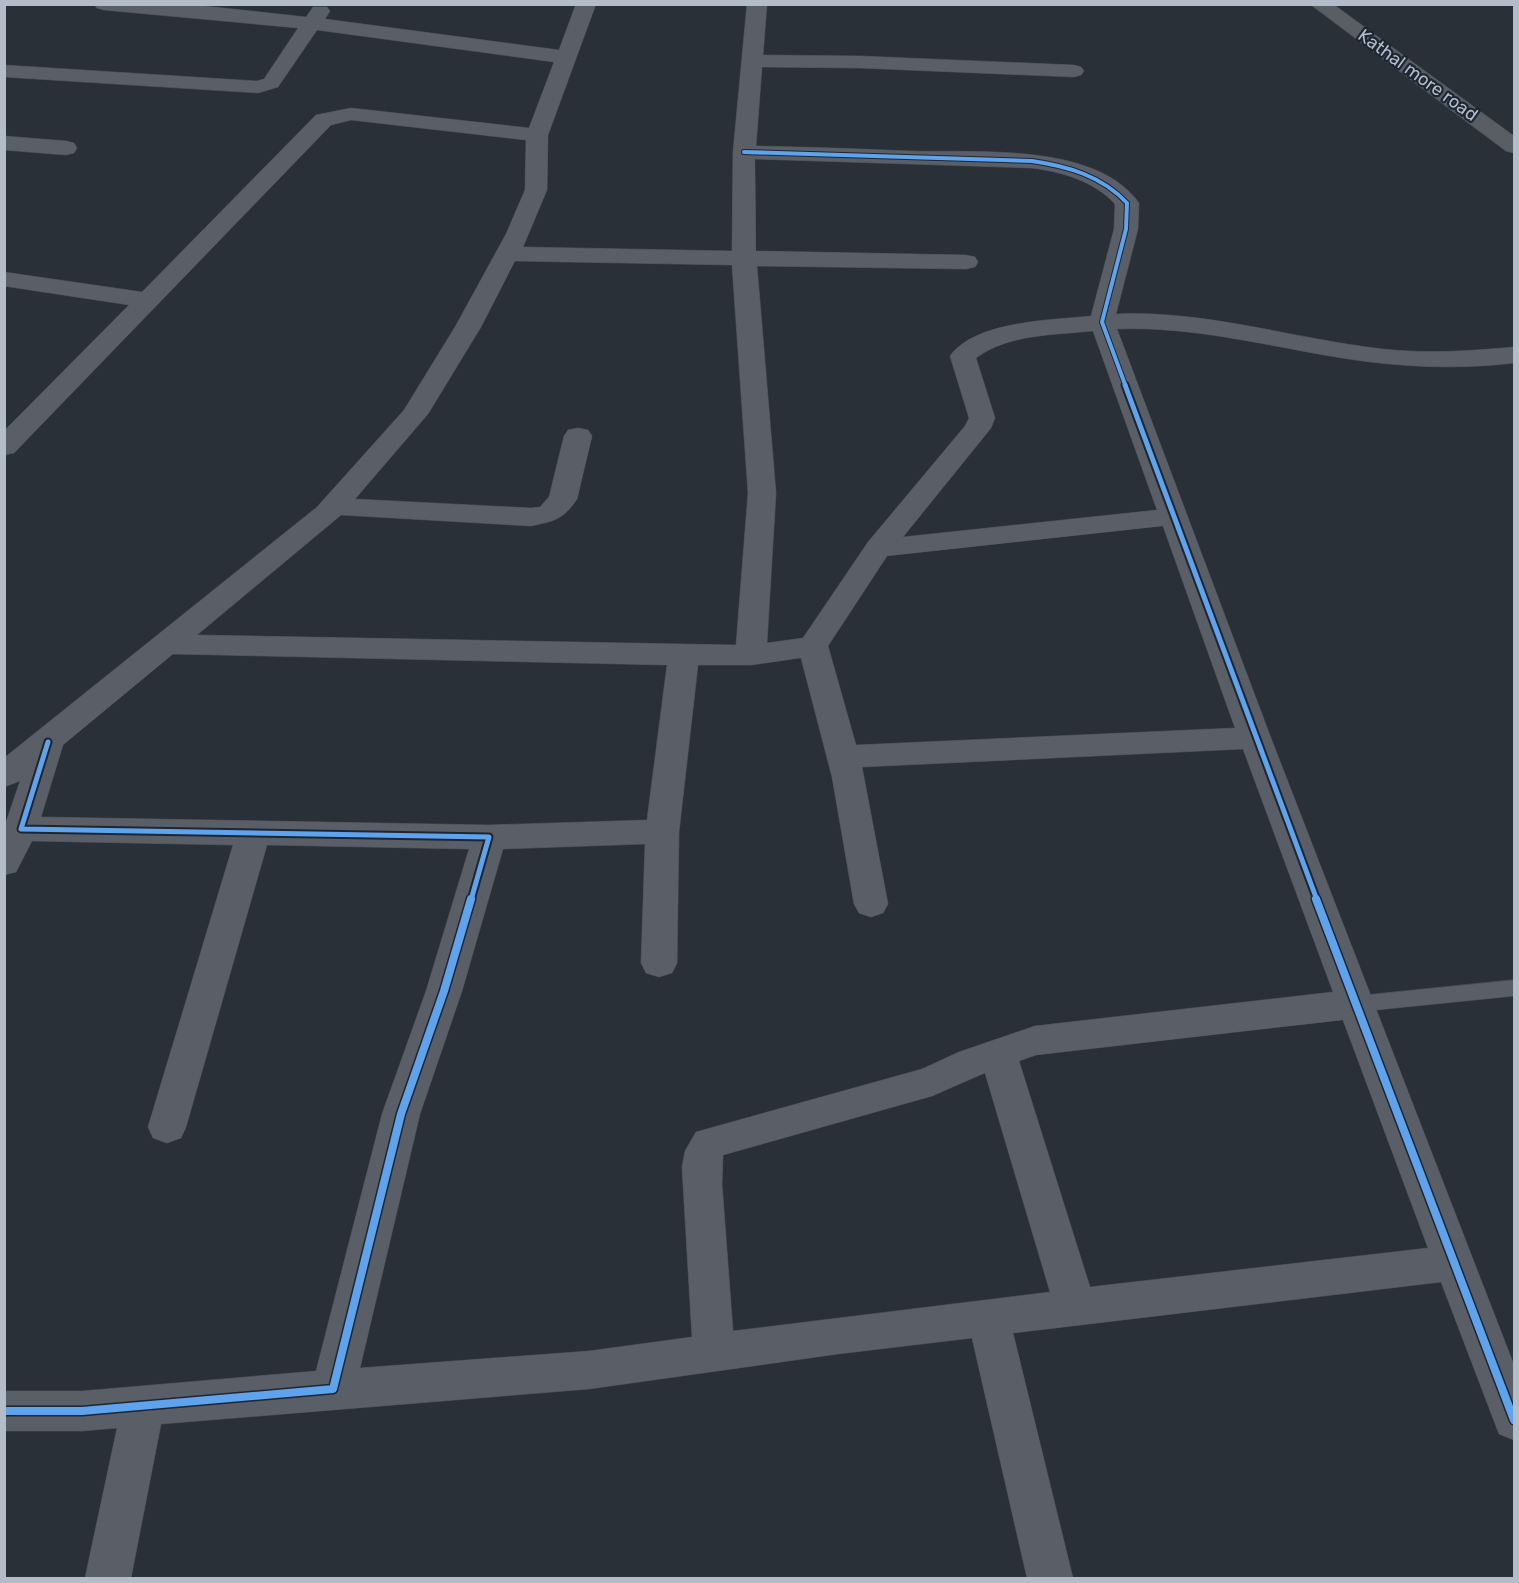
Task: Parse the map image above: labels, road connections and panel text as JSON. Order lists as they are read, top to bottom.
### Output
{
  "streets": {
    "main road": ["Kathal more road"]
  }
}
